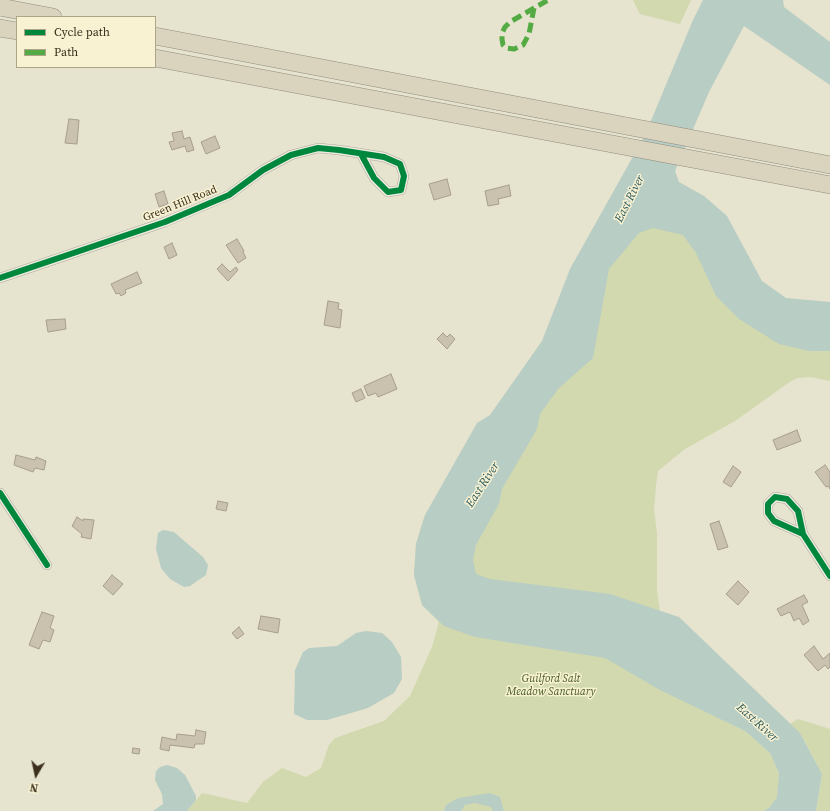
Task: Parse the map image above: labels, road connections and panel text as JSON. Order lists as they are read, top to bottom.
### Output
{
  "streets": {
    "street": ["Green Hill Road"]
  },
  "water": ["East River"],
  "parks": ["Guilford Salt Meadow Sanctuary"],
  "legend": ["Cycle path", "Path"],
  "north": "bottom"
}
